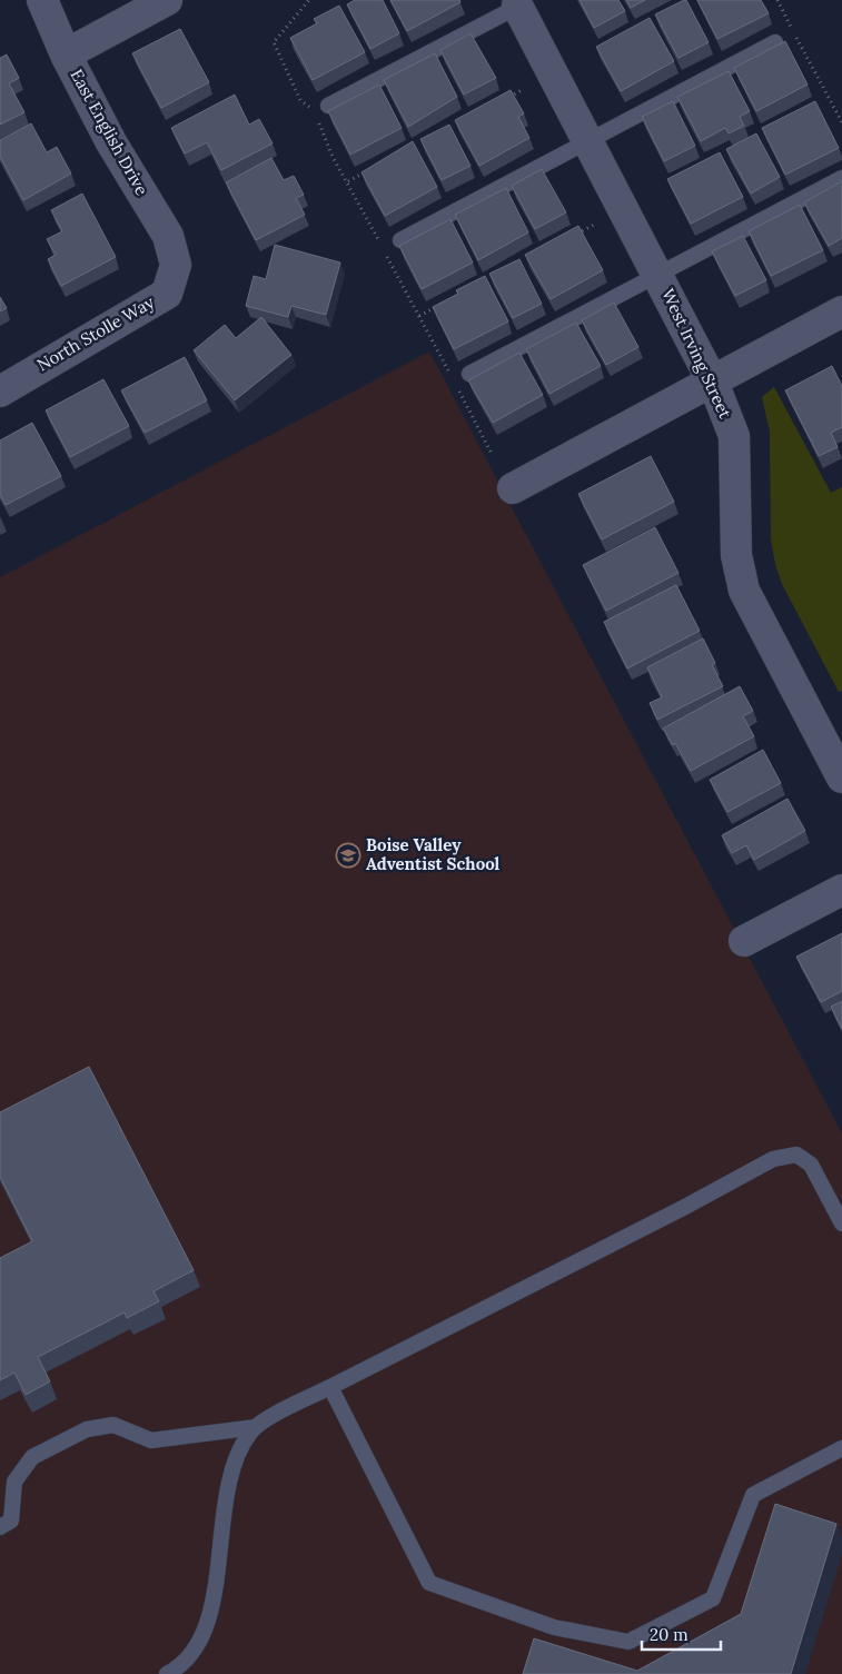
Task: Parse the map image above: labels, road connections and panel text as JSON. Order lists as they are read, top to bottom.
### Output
{
  "streets": {
    "street": ["East English Drive", "North Stolle Way", "West Irving Street"]
  },
  "crossings": [
    ["East English Drive", "North Stolle Way"]
  ],
  "places": {
    "school or university": ["Boise Valley Adventist School"]
  },
  "scale_bar": "20 m"
}
